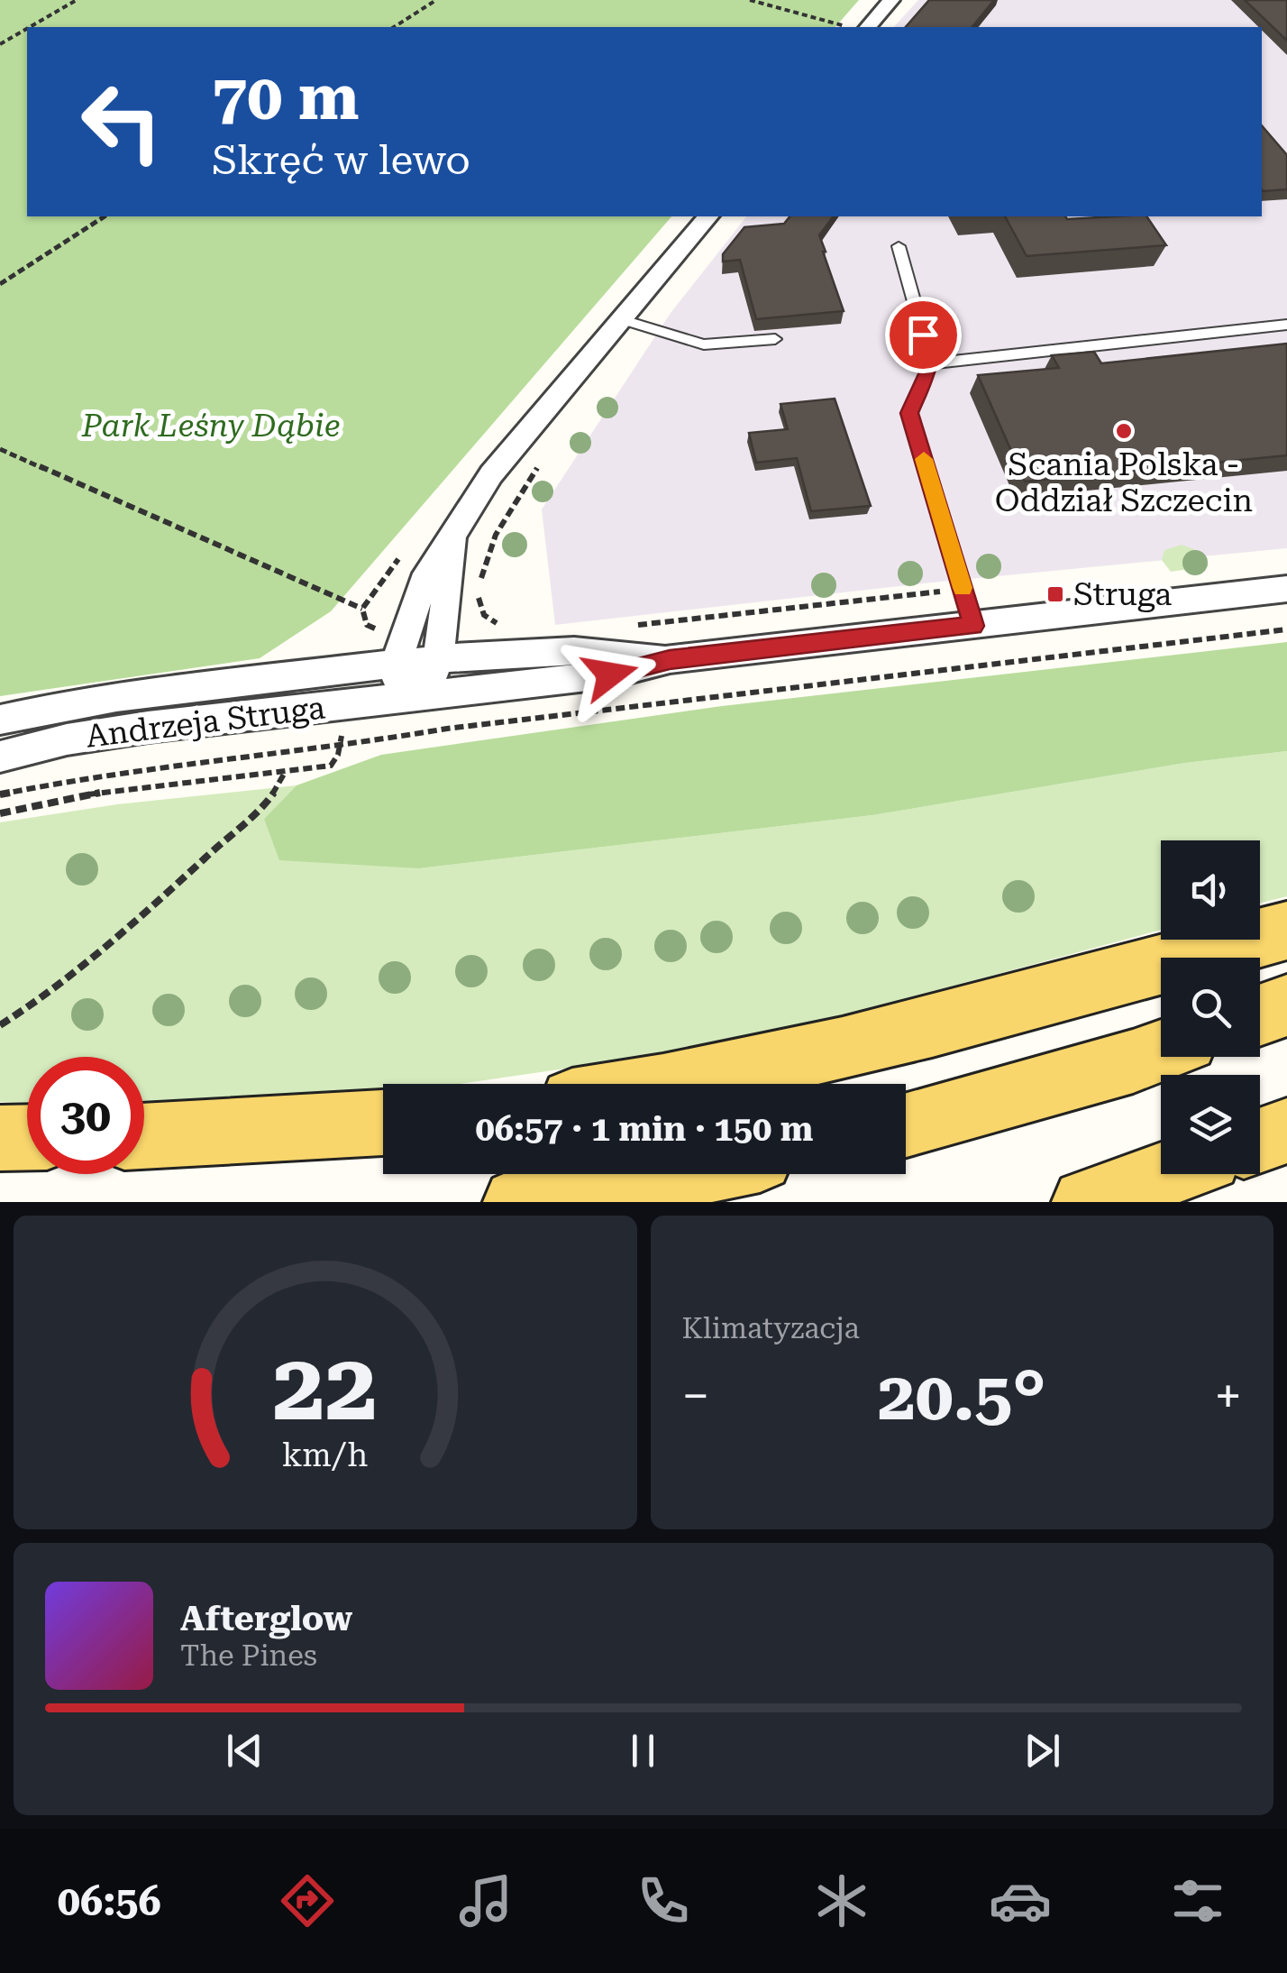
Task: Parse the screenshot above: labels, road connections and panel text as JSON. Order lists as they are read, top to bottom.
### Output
{
  "streets": {
    "street": ["Andrzeja Struga"]
  },
  "parks": ["Park Leśny Dąbie"],
  "places": {
    "other": ["Scania Polska - Oddział Szczecin"],
    "transit": ["Struga"]
  },
  "page": {
    "turn": ["70 m", "Skręć w lewo"],
    "limit": "30",
    "trip": "06:57 · 1 min · 150 m",
    "tile": "Klimatyzacja",
    "heat": ["−", "20.5°", "+"],
    "song": ["Afterglow", "The Pines"],
    "tabs": "06:56",
    "gauge": ["22", "km/h"]
  }
}
